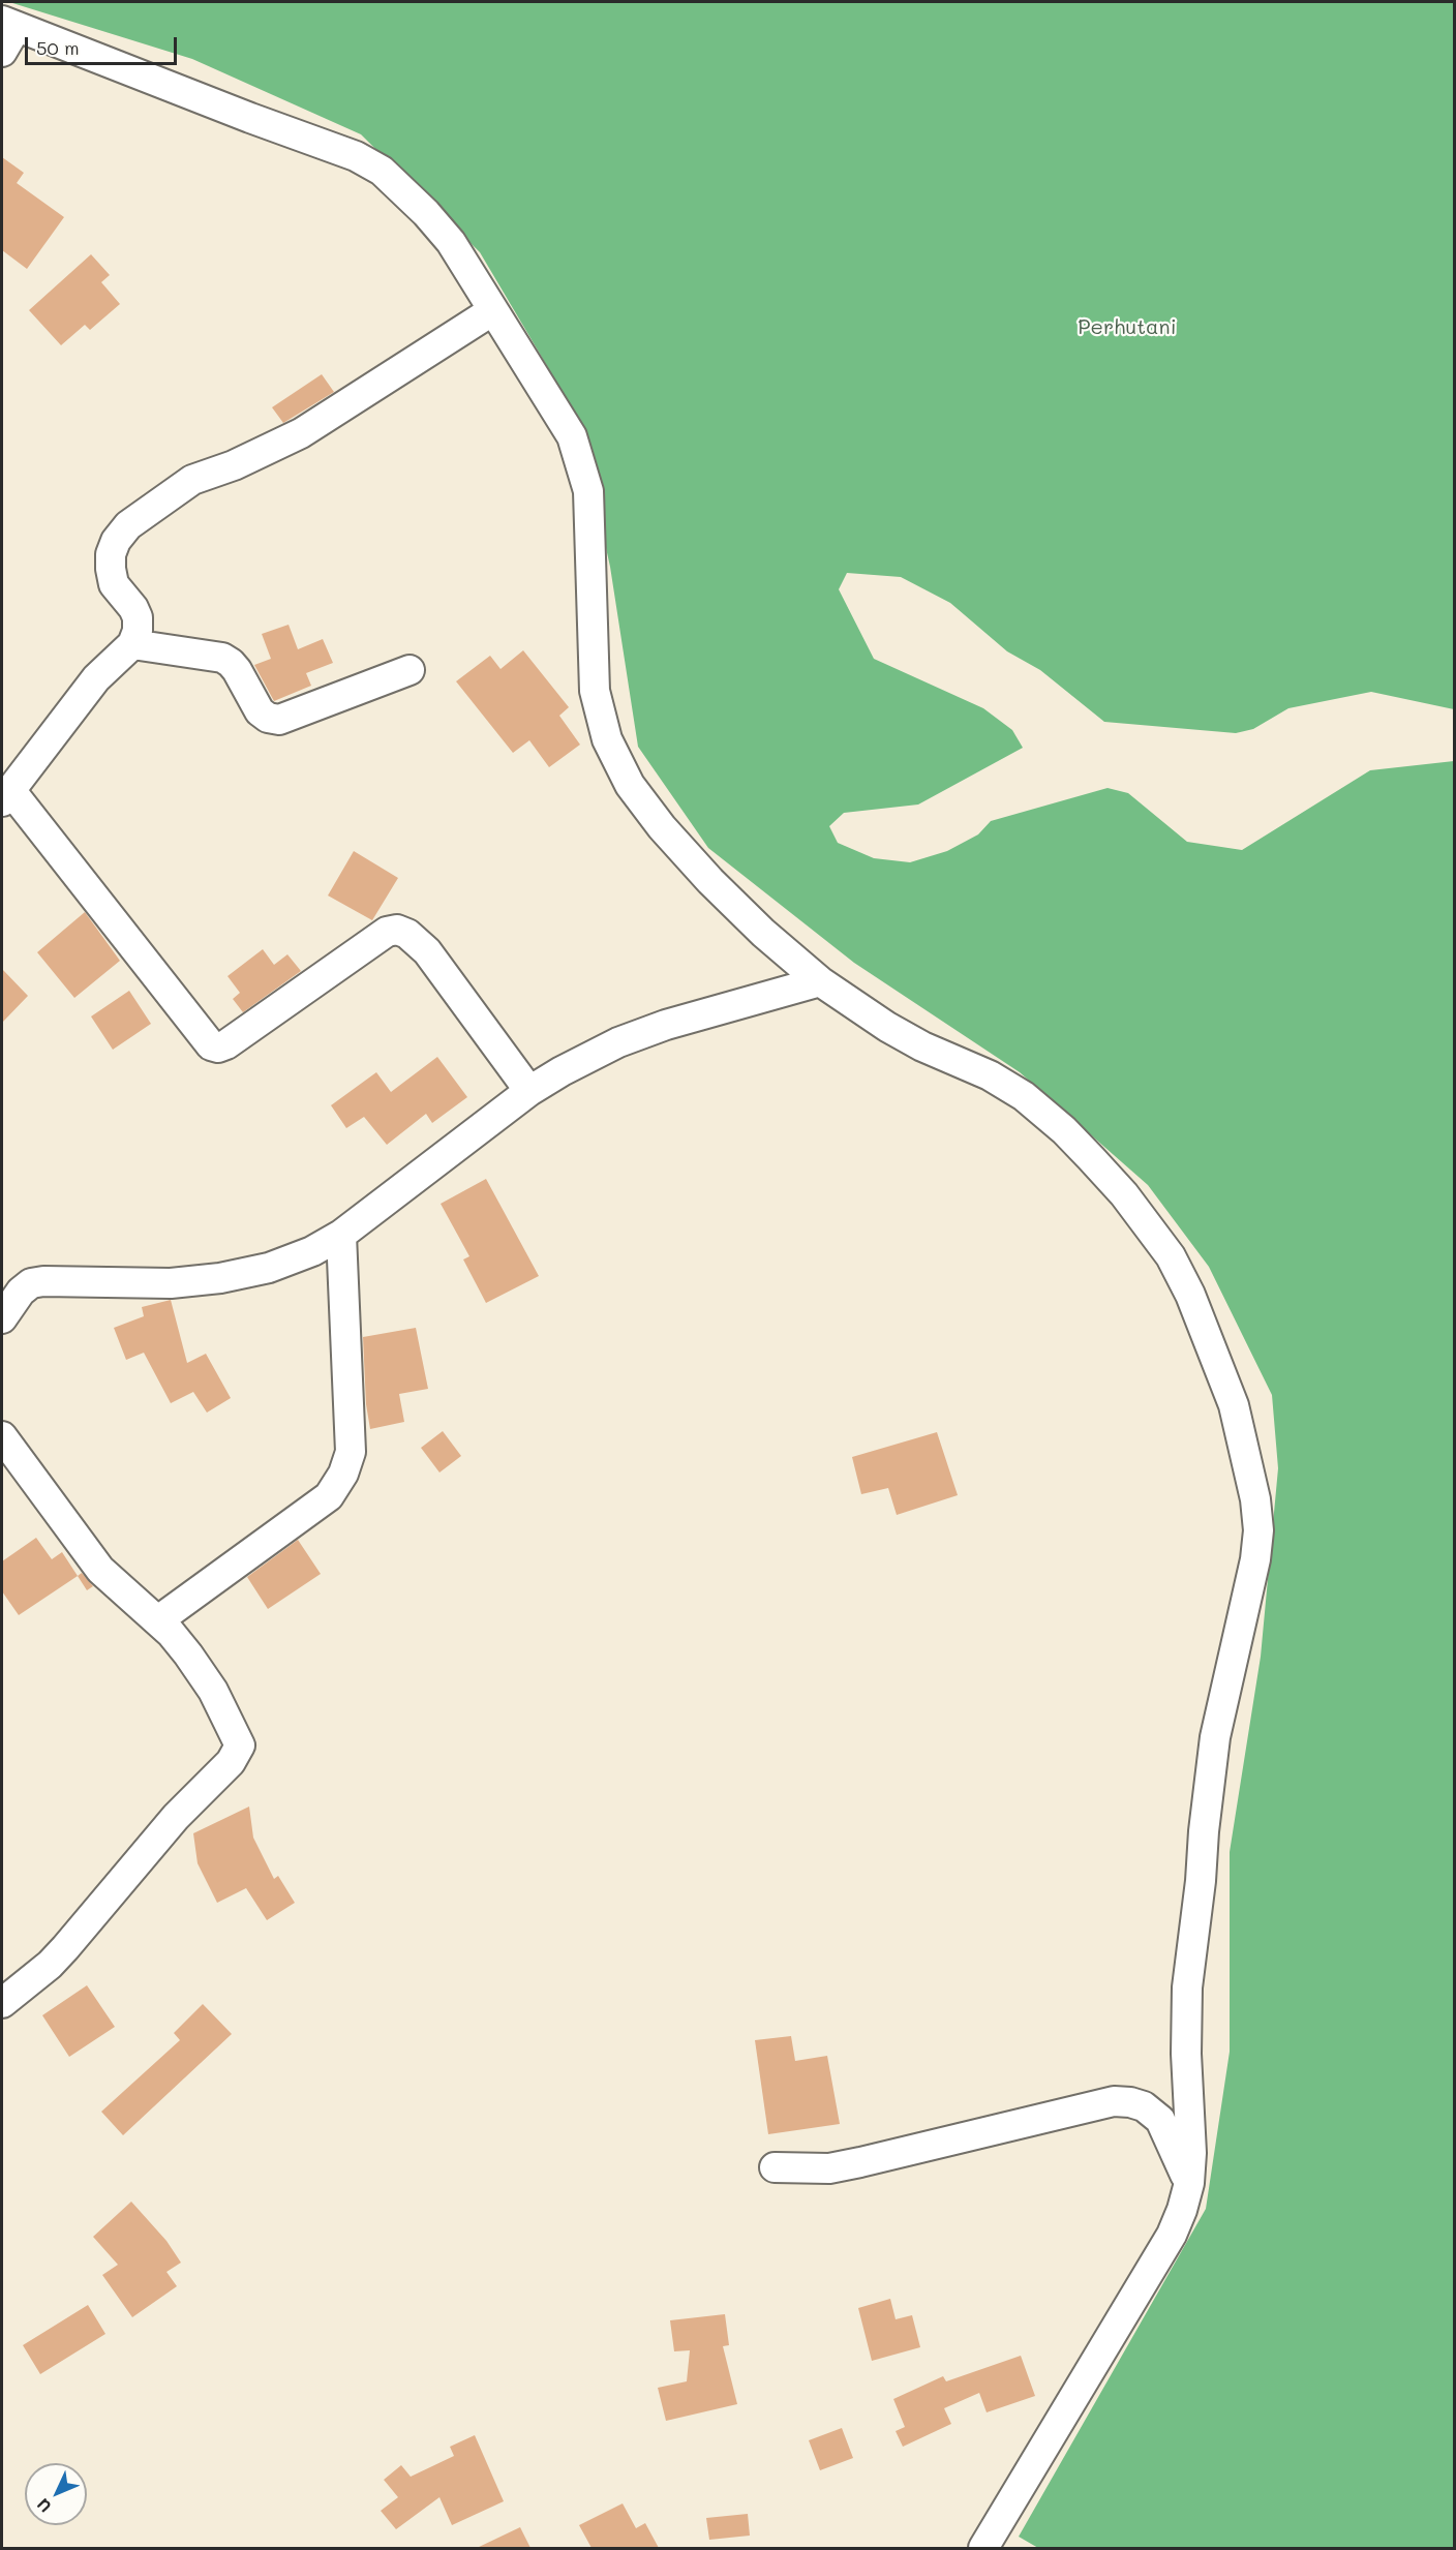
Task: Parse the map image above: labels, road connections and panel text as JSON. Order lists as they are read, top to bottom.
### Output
{
  "parks": ["Perhutani"],
  "scale_bar": "50 m",
  "north": "bottom left"
}
